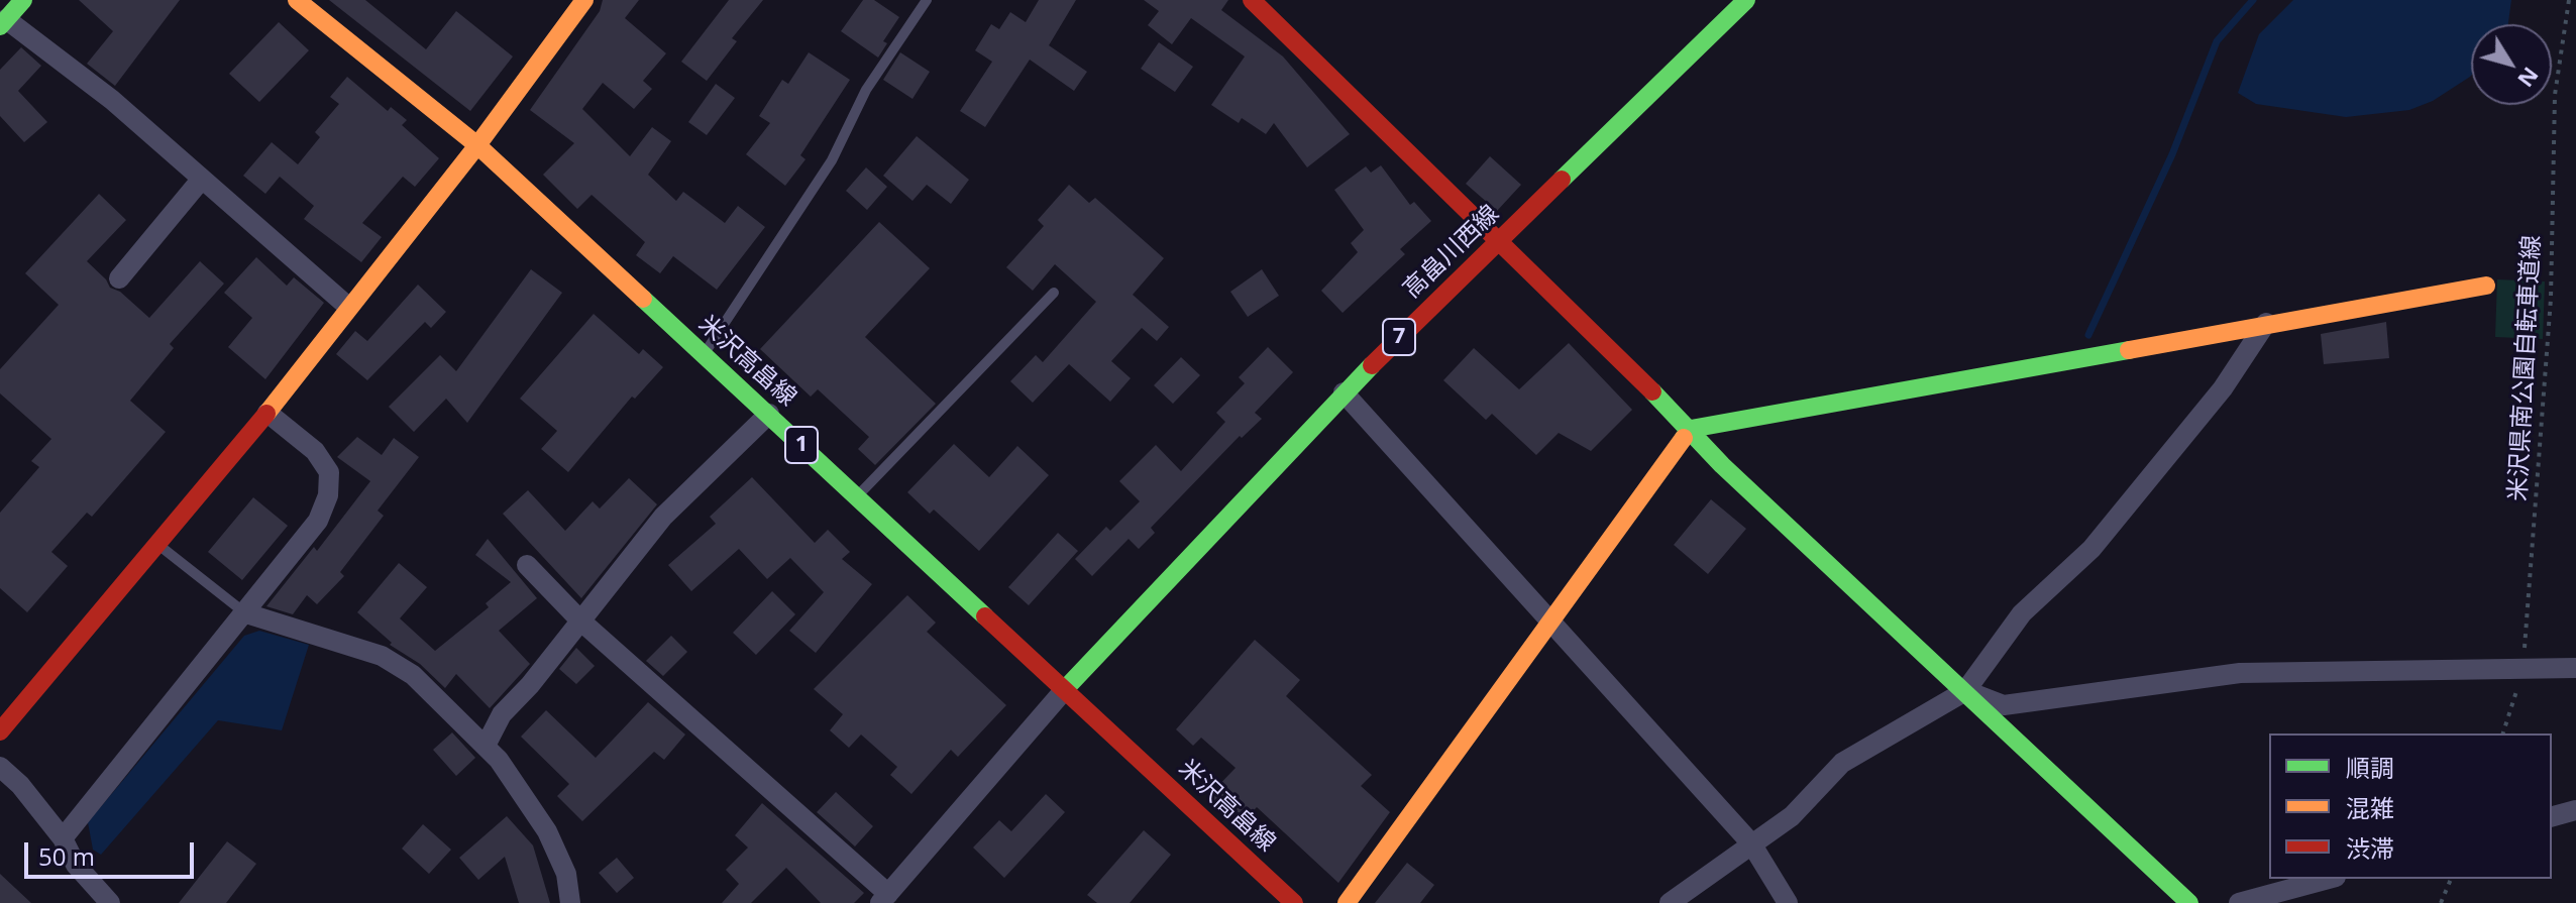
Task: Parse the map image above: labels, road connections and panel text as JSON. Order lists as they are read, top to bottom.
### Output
{
  "streets": {
    "main road": [
      "高畠川西線",
      "7",
      "米沢高畠線",
      "1"
    ],
    "path": ["米沢県南公園自転車道線"]
  },
  "crossings": [
    ["高畠川西線", "米沢高畠線"]
  ],
  "legend": ["順調", "混雑", "渋滞"],
  "scale_bar": "50 m",
  "north": "bottom right"
}
